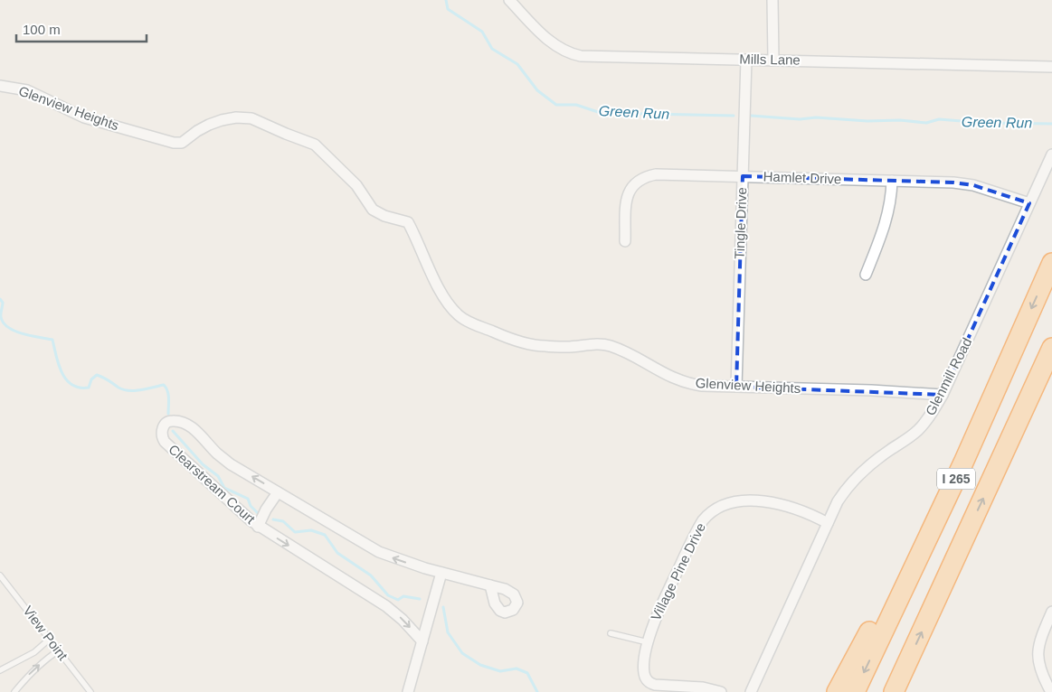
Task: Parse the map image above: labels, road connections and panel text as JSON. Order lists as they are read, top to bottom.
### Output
{
  "streets": {
    "highway": ["I 265"],
    "street": [
      "Mills Lane",
      "Glenview Heights",
      "Hamlet Drive",
      "Tingle Drive",
      "Glenmill Road",
      "Clearstream Court",
      "Village Pine Drive"
    ],
    "lane": ["View Point"]
  },
  "crossings": [
    ["Mills Lane", "Tingle Drive"],
    ["Glenview Heights", "Tingle Drive"],
    ["Glenview Heights", "Glenmill Road"],
    ["Hamlet Drive", "Tingle Drive"],
    ["Hamlet Drive", "Glenmill Road"],
    ["Glenmill Road", "Village Pine Drive"]
  ],
  "water": ["Green Run"],
  "scale_bar": "100 m"
}
